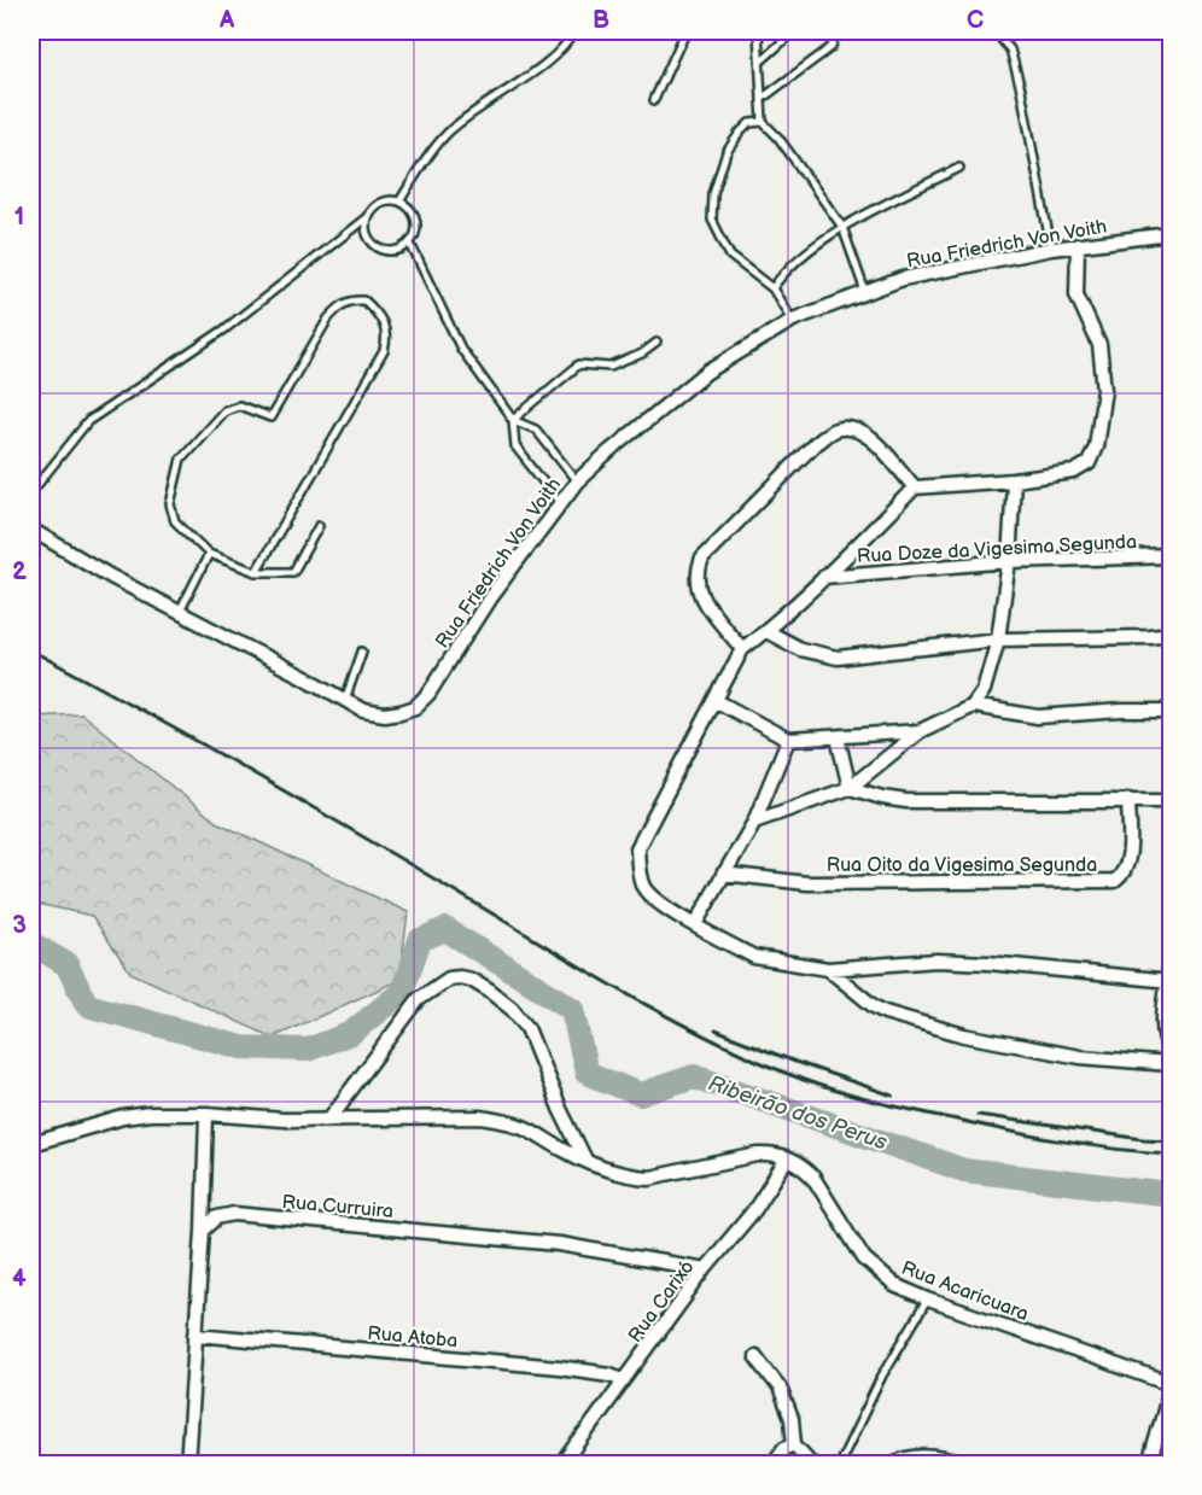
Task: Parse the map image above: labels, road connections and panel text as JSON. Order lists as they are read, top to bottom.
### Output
{
  "streets": {
    "street": [
      "Rua Friedrich Von Voith",
      "Rua Doze da Vigesima Segunda",
      "Rua Oito da Vigesima Segunda",
      "Rua Curruira",
      "Rua Acaricuara",
      "Rua Carixó",
      "Rua Atoba"
    ]
  },
  "crossings": [
    ["Rua Curruira", "Rua Carixó"],
    ["Rua Acaricuara", "Rua Carixó"],
    ["Rua Carixó", "Rua Atoba"]
  ],
  "water": ["Ribeirão dos Perus"],
  "grid": {
    "columns": ["A", "B", "C"],
    "rows": [
      "1",
      "2",
      "3",
      "4"
    ]
  }
}
